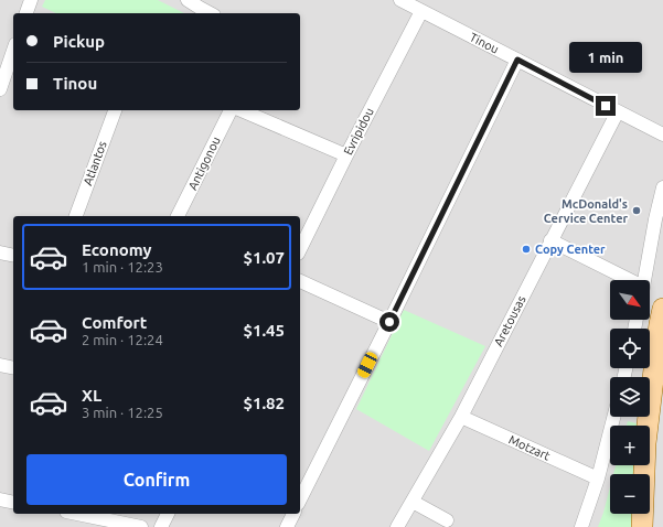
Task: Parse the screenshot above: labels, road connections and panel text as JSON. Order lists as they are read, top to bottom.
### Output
{
  "streets": {
    "street": [
      "Tinou",
      "Evripidou",
      "Atlantos",
      "Antigonou",
      "Aretousas",
      "Motzart"
    ]
  },
  "crossings": [
    ["Tinou", "Evripidou"],
    ["Tinou", "Aretousas"],
    ["Aretousas", "Motzart"]
  ],
  "places": ["McDonald's Cervice Center", "Copy Center"],
  "north": "bottom right",
  "page": {
    "banner": ["Pickup", "Tinou"],
    "bubble": "1 min",
    "list": [
      {
        "name": "Economy",
        "note": "1 min · 12:23",
        "value": "$1.07"
      },
      {
        "name": "Comfort",
        "note": "2 min · 12:24",
        "value": "$1.45"
      },
      {
        "name": "XL",
        "note": "3 min · 12:25",
        "value": "$1.82"
      }
    ],
    "map_buttons": ["+", "−"],
    "buttons": "Confirm"
  }
}
